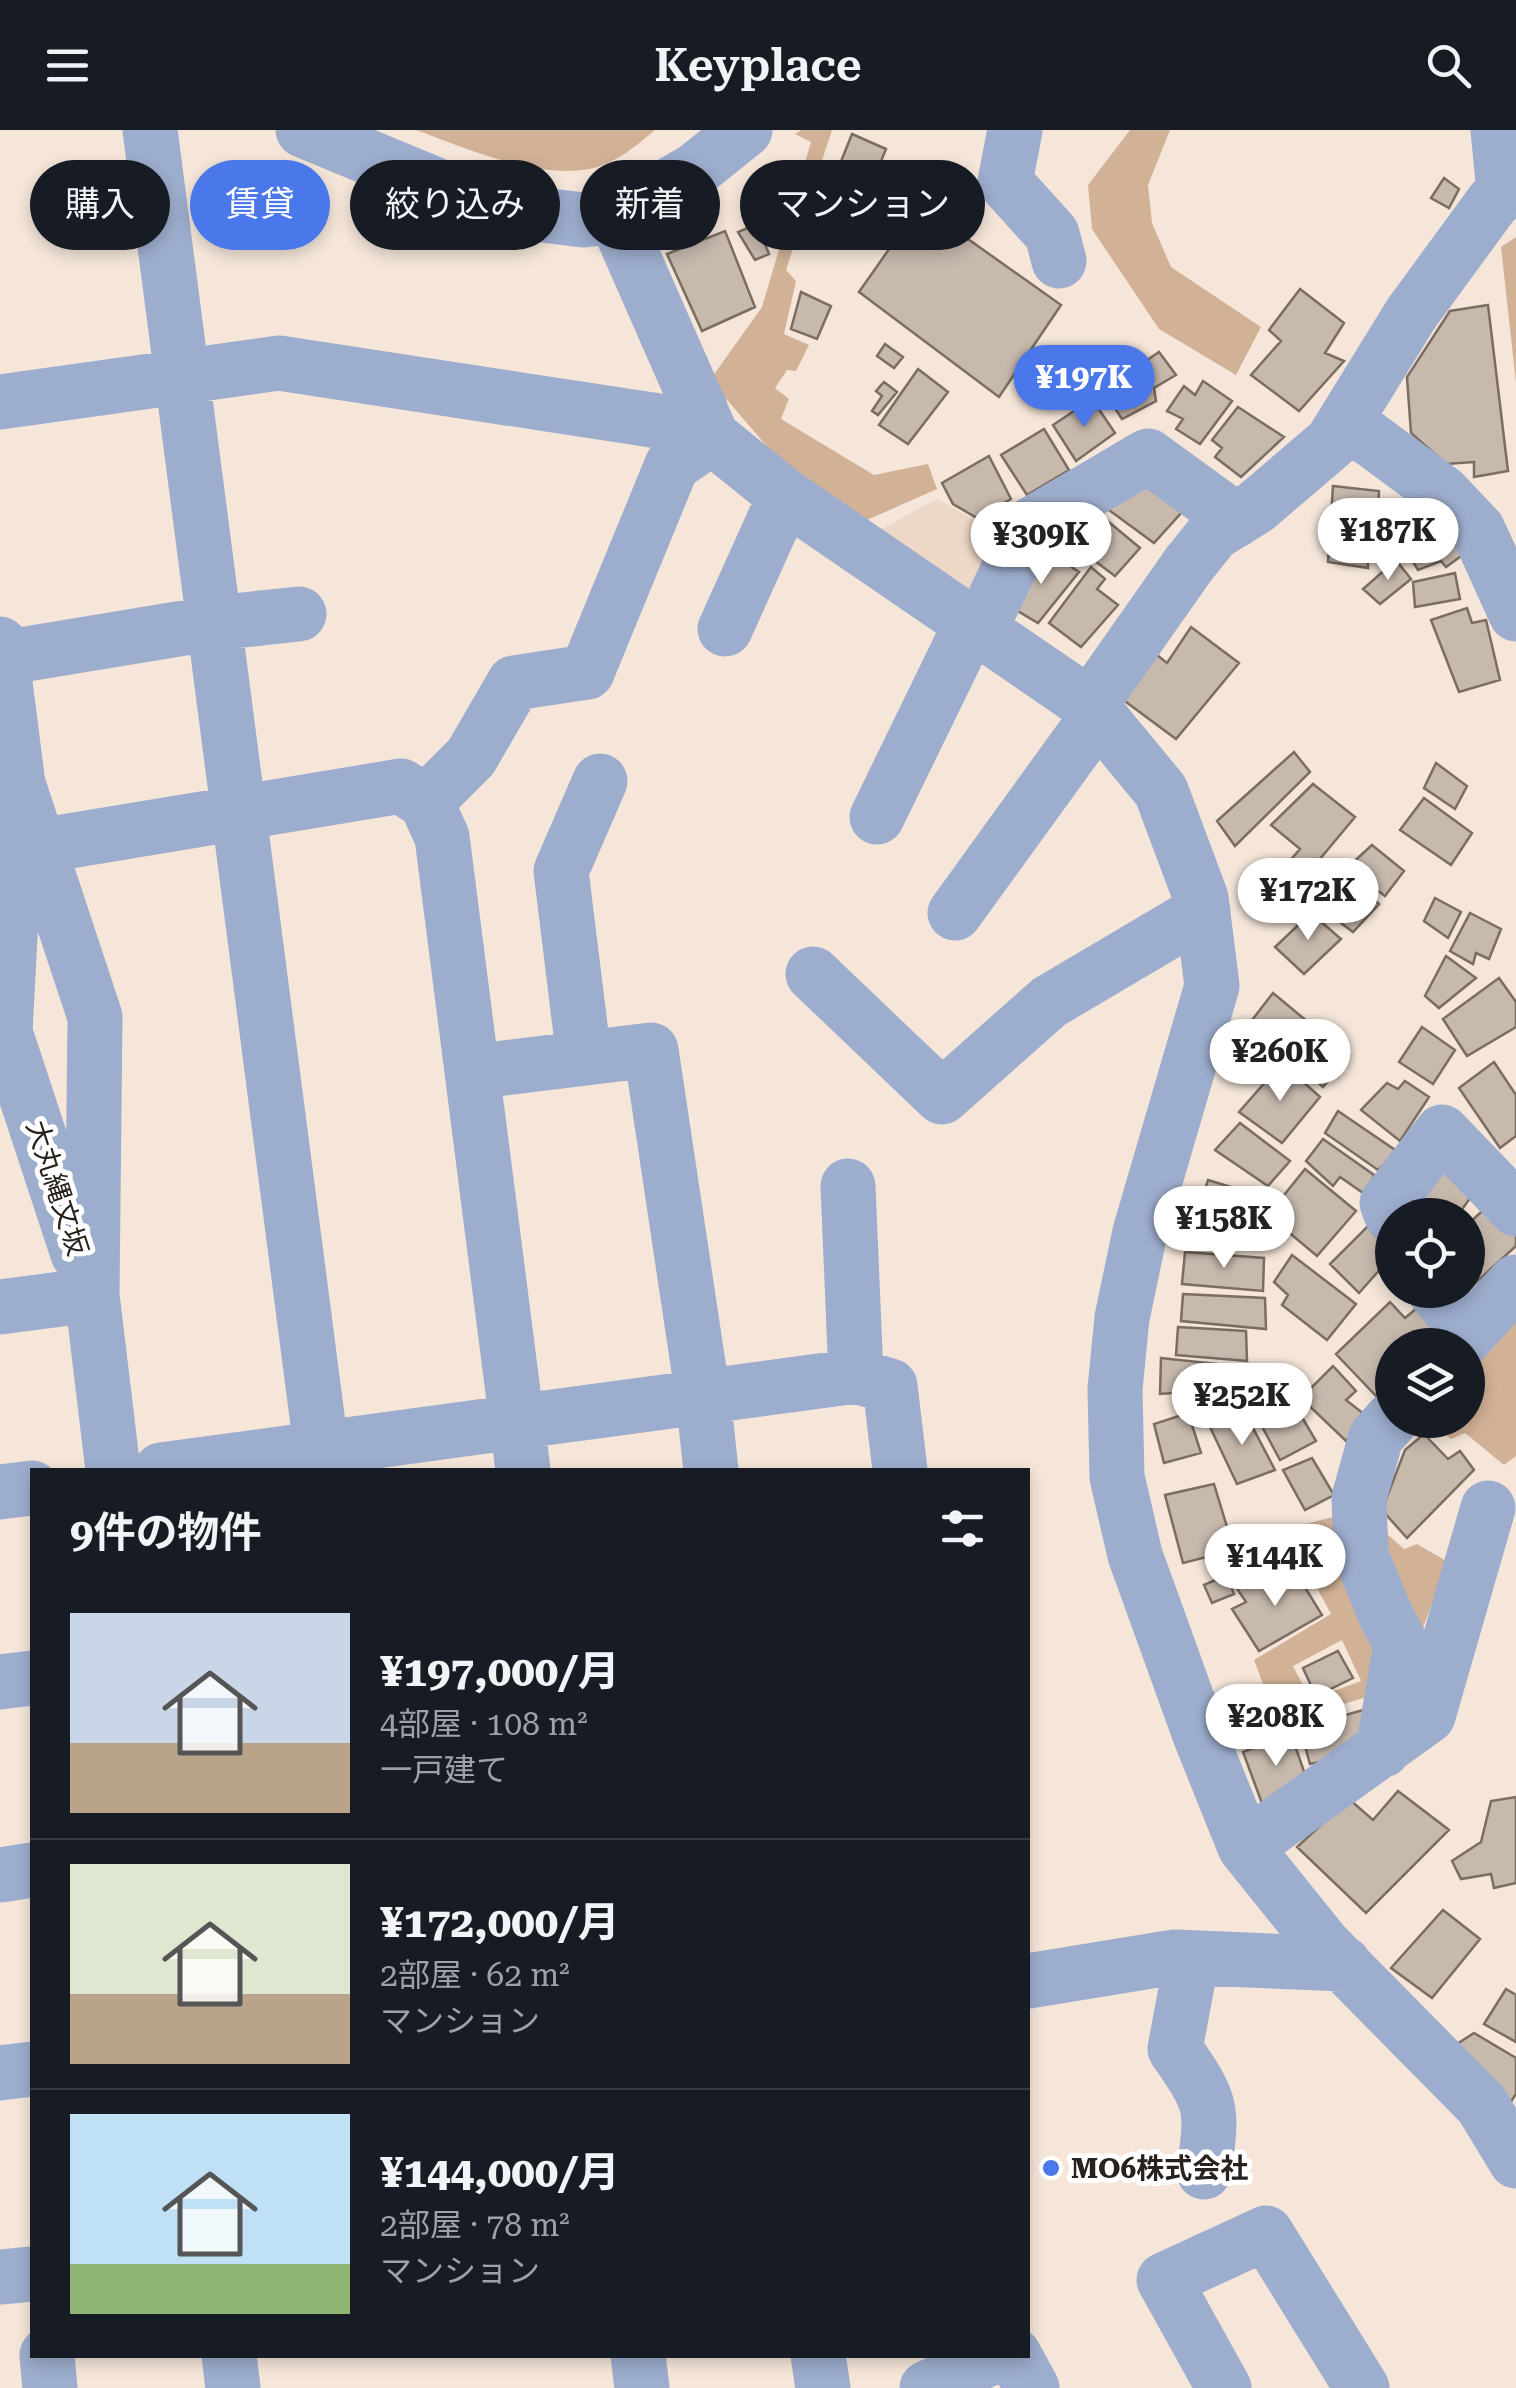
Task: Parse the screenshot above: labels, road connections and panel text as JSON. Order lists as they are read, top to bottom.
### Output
{
  "streets": {
    "street": ["大丸縄文坂"]
  },
  "places": ["MO6株式会社"],
  "page": {
    "header": "Keyplace",
    "chip": [
      "購入",
      "賃貸",
      "絞り込み",
      "新着",
      "マンション"
    ],
    "price": [
      "¥197K",
      "¥187K",
      "¥309K",
      "¥172K",
      "¥260K",
      "¥158K",
      "¥252K",
      "¥144K",
      "¥208K"
    ],
    "heading": "9件の物件",
    "list": [
      {
        "name": "¥197,000/月",
        "note": "4部屋 · 108 m² · 一戸建て"
      },
      {
        "name": "¥172,000/月",
        "note": "2部屋 · 62 m² · マンション"
      },
      {
        "name": "¥144,000/月",
        "note": "2部屋 · 78 m² · マンション"
      }
    ]
  }
}
